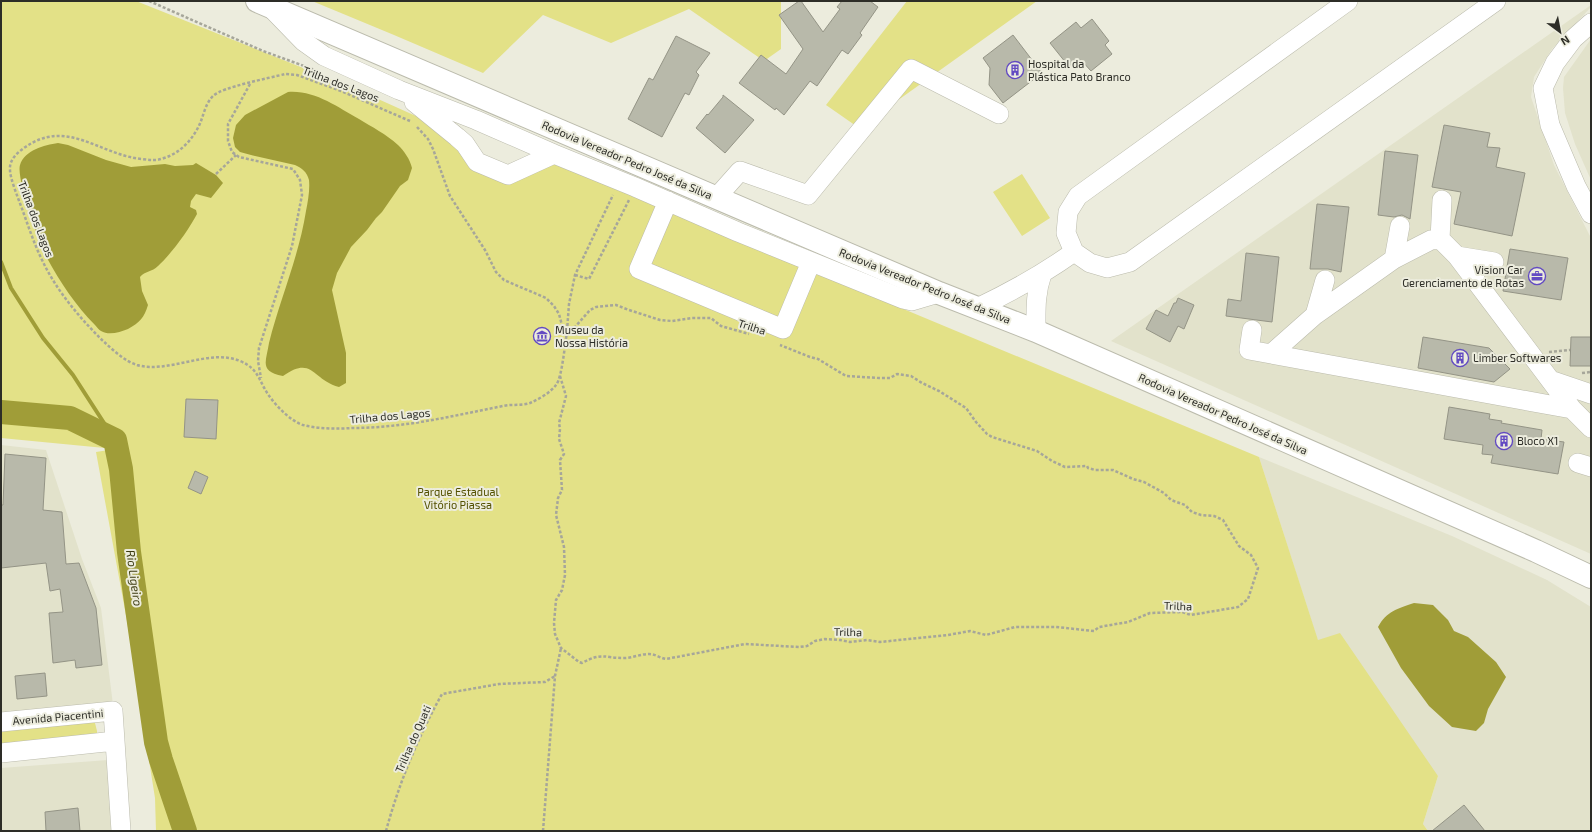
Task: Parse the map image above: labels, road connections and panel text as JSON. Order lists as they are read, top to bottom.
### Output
{
  "streets": {
    "main road": ["Rodovia Vereador Pedro José da Silva"],
    "street": ["Avenida Piacentini"],
    "path": ["Trilha dos Lagos", "Trilha", "Trilha do Quati"]
  },
  "crossings": [
    ["Trilha dos Lagos", "Trilha"]
  ],
  "water": ["Rio Ligeiro"],
  "parks": ["Parque Estadual Vitório Piassa"],
  "places": {
    "building": ["Hospital da Plástica Pato Branco", "Limber Softwares", "Bloco X1"],
    "office": ["Vision Car Gerenciamento de Rotas"],
    "museum": ["Museu da Nossa História"]
  },
  "north": "bottom right"
}
